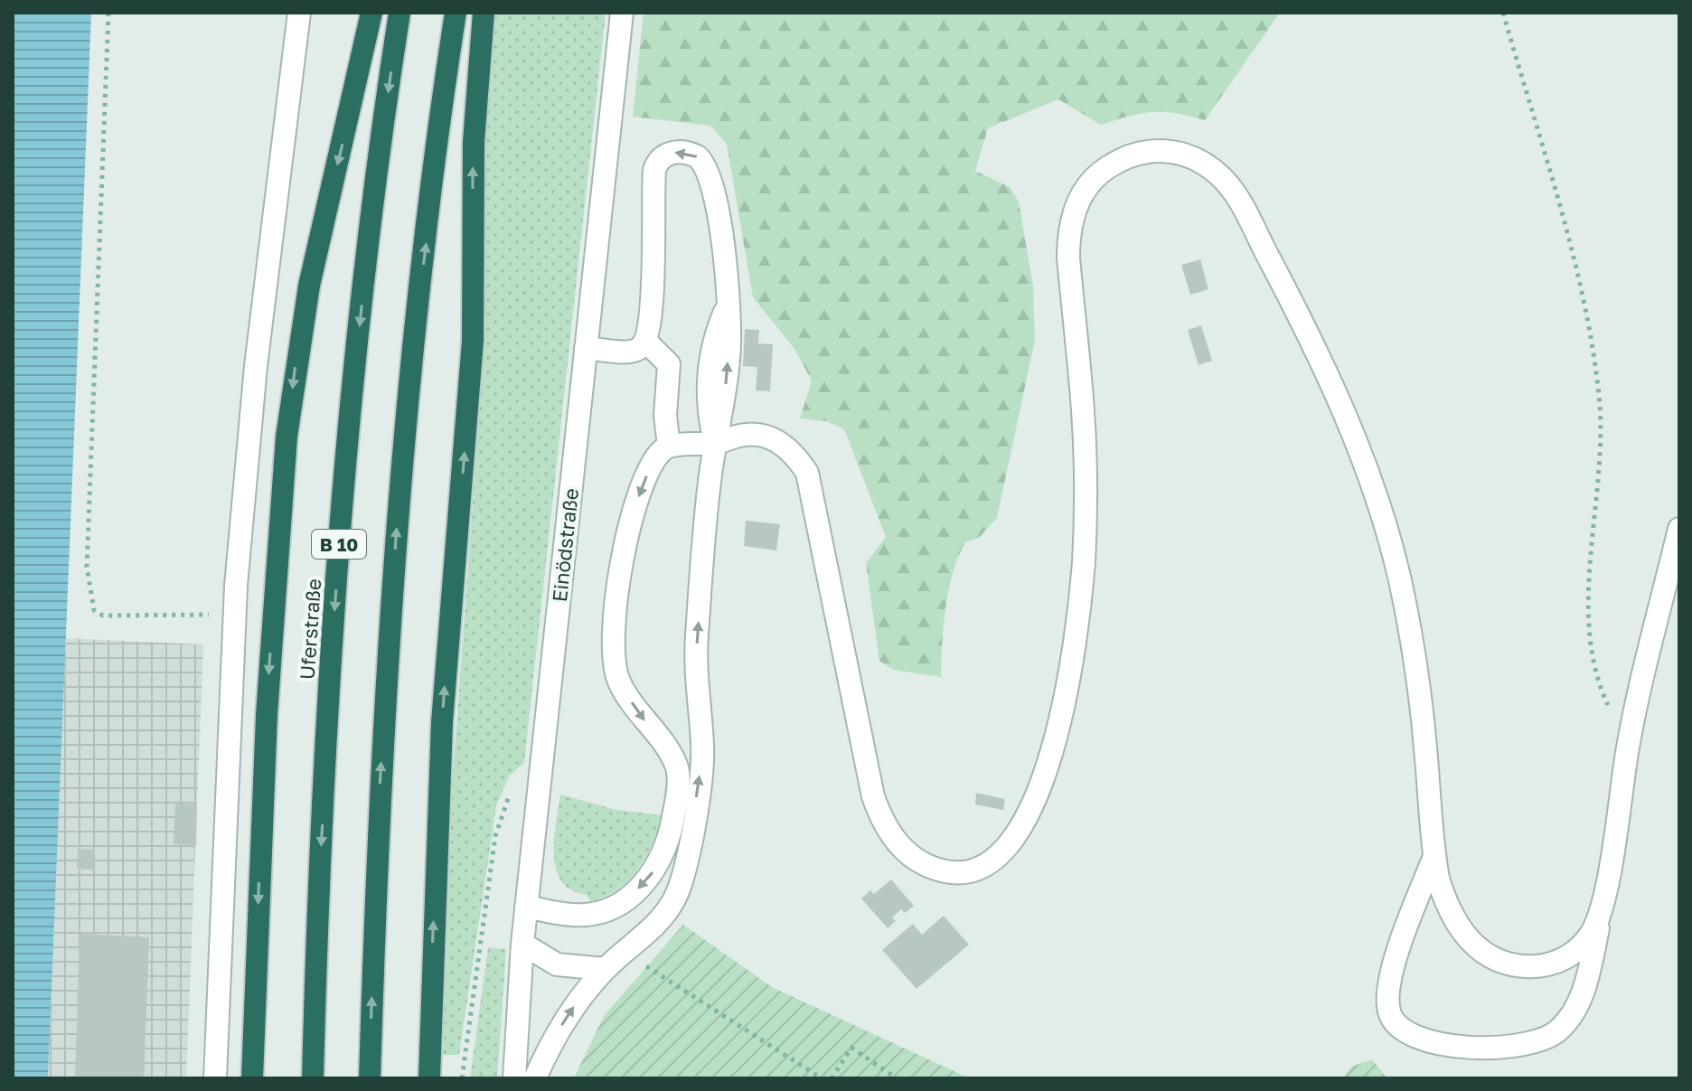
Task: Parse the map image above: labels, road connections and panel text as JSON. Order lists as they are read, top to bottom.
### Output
{
  "streets": {
    "highway": ["B 10", "Uferstraße"],
    "street": ["Einödstraße"]
  }
}
